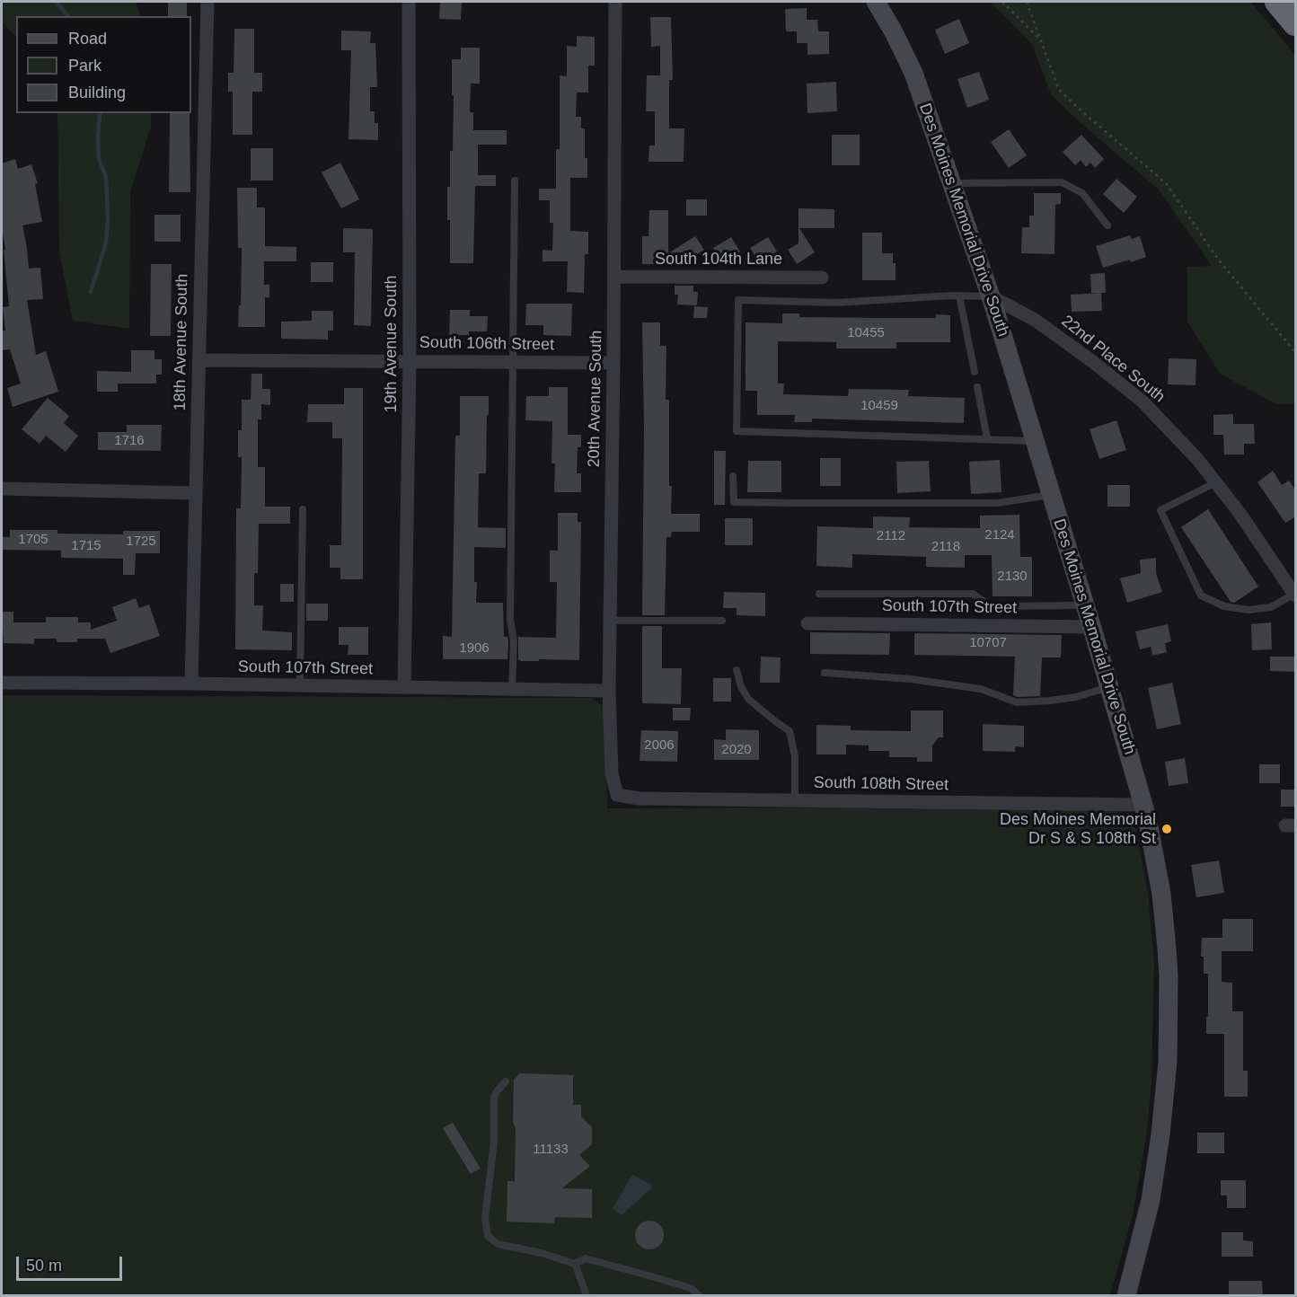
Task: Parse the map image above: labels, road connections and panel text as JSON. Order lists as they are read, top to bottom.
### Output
{
  "streets": {
    "main road": ["Des Moines Memorial Drive South"],
    "street": [
      "South 104th Lane",
      "18th Avenue South",
      "19th Avenue South",
      "South 106th Street",
      "22nd Place South",
      "20th Avenue South",
      "South 107th Street",
      "South 108th Street"
    ]
  },
  "crossings": [
    ["Des Moines Memorial Drive South", "22nd Place South"],
    ["Des Moines Memorial Drive South", "South 107th Street"],
    ["Des Moines Memorial Drive South", "South 108th Street"],
    ["South 104th Lane", "20th Avenue South"],
    ["18th Avenue South", "South 106th Street"],
    ["18th Avenue South", "South 107th Street"],
    ["19th Avenue South", "South 106th Street"],
    ["19th Avenue South", "South 107th Street"],
    ["South 106th Street", "20th Avenue South"],
    ["20th Avenue South", "South 107th Street"],
    ["20th Avenue South", "South 108th Street"]
  ],
  "places": ["Des Moines Memorial Dr S & S 108th St"],
  "house_numbers": [
    "10455",
    "10459",
    "1716",
    "2124",
    "2112",
    "1705",
    "1725",
    "1715",
    "2118",
    "2130",
    "10707",
    "1906",
    "2006",
    "2020",
    "11133"
  ],
  "legend": ["Road", "Park", "Building"],
  "scale_bar": "50 m"
}
